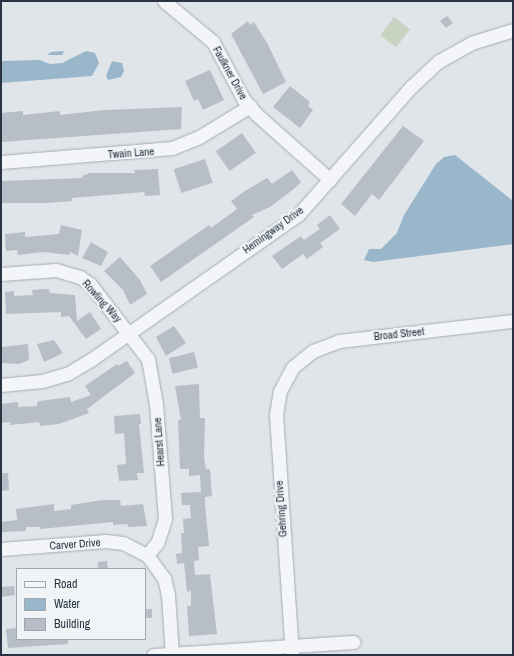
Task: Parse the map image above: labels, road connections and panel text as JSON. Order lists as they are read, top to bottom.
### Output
{
  "streets": {
    "street": [
      "Faulkner Drive",
      "Twain Lane",
      "Hemingway Drive",
      "Rowling Way",
      "Broad Street",
      "Hearst Lane",
      "Gehring Drive",
      "Carver Drive"
    ]
  },
  "crossings": [
    ["Faulkner Drive", "Twain Lane"],
    ["Faulkner Drive", "Hemingway Drive"],
    ["Hemingway Drive", "Rowling Way"],
    ["Hemingway Drive", "Hearst Lane"],
    ["Rowling Way", "Hearst Lane"],
    ["Broad Street", "Gehring Drive"],
    ["Hearst Lane", "Carver Drive"]
  ],
  "legend": ["Road", "Water", "Building"]
}
